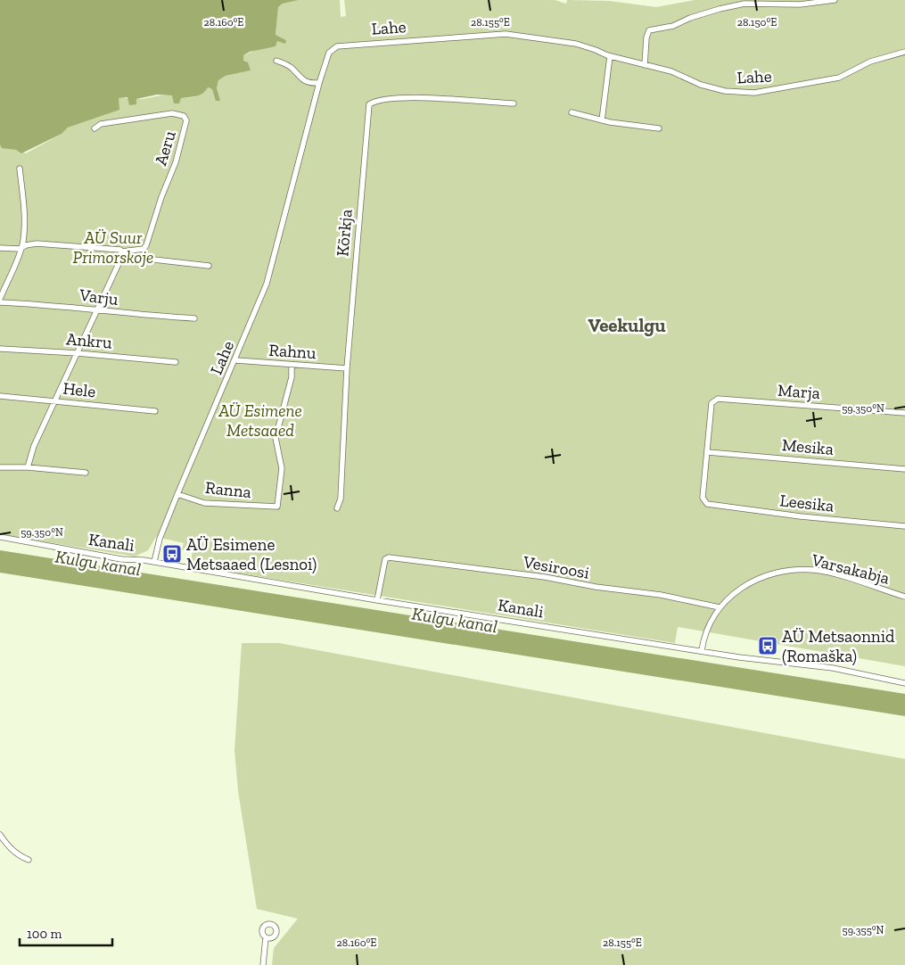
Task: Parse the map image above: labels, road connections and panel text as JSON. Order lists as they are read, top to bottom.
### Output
{
  "streets": {
    "street": [
      "Lahe",
      "Aeru",
      "Kõrkja",
      "Varju",
      "Ankru",
      "Rahnu",
      "Hele",
      "Marja",
      "Mesika",
      "Ranna",
      "Leesika",
      "Kanali",
      "Vesiroosi",
      "Varsakabja"
    ]
  },
  "crossings": [
    ["Lahe", "Rahnu"],
    ["Lahe", "Ranna"],
    ["Lahe", "Kanali"],
    ["Kõrkja", "Rahnu"],
    ["Rahnu", "Ranna"],
    ["Marja", "Mesika"],
    ["Marja", "Leesika"],
    ["Mesika", "Leesika"],
    ["Kanali", "Vesiroosi"],
    ["Vesiroosi", "Varsakabja"]
  ],
  "districts": ["Veekulgu"],
  "water": ["Kulgu kanal"],
  "parks": ["AÜ Suur Primorskoje", "AÜ Esimene Metsaaed"],
  "places": {
    "bus stop": ["AÜ Esimene Metsaaed (Lesnoi)", "AÜ Metsaonnid (Romaška)"]
  },
  "scale_bar": "100 m",
  "coordinates": [
    "28.160°E",
    "28.155°E",
    "28.150°E",
    "59.350°N",
    "59.355°N"
  ]
}
